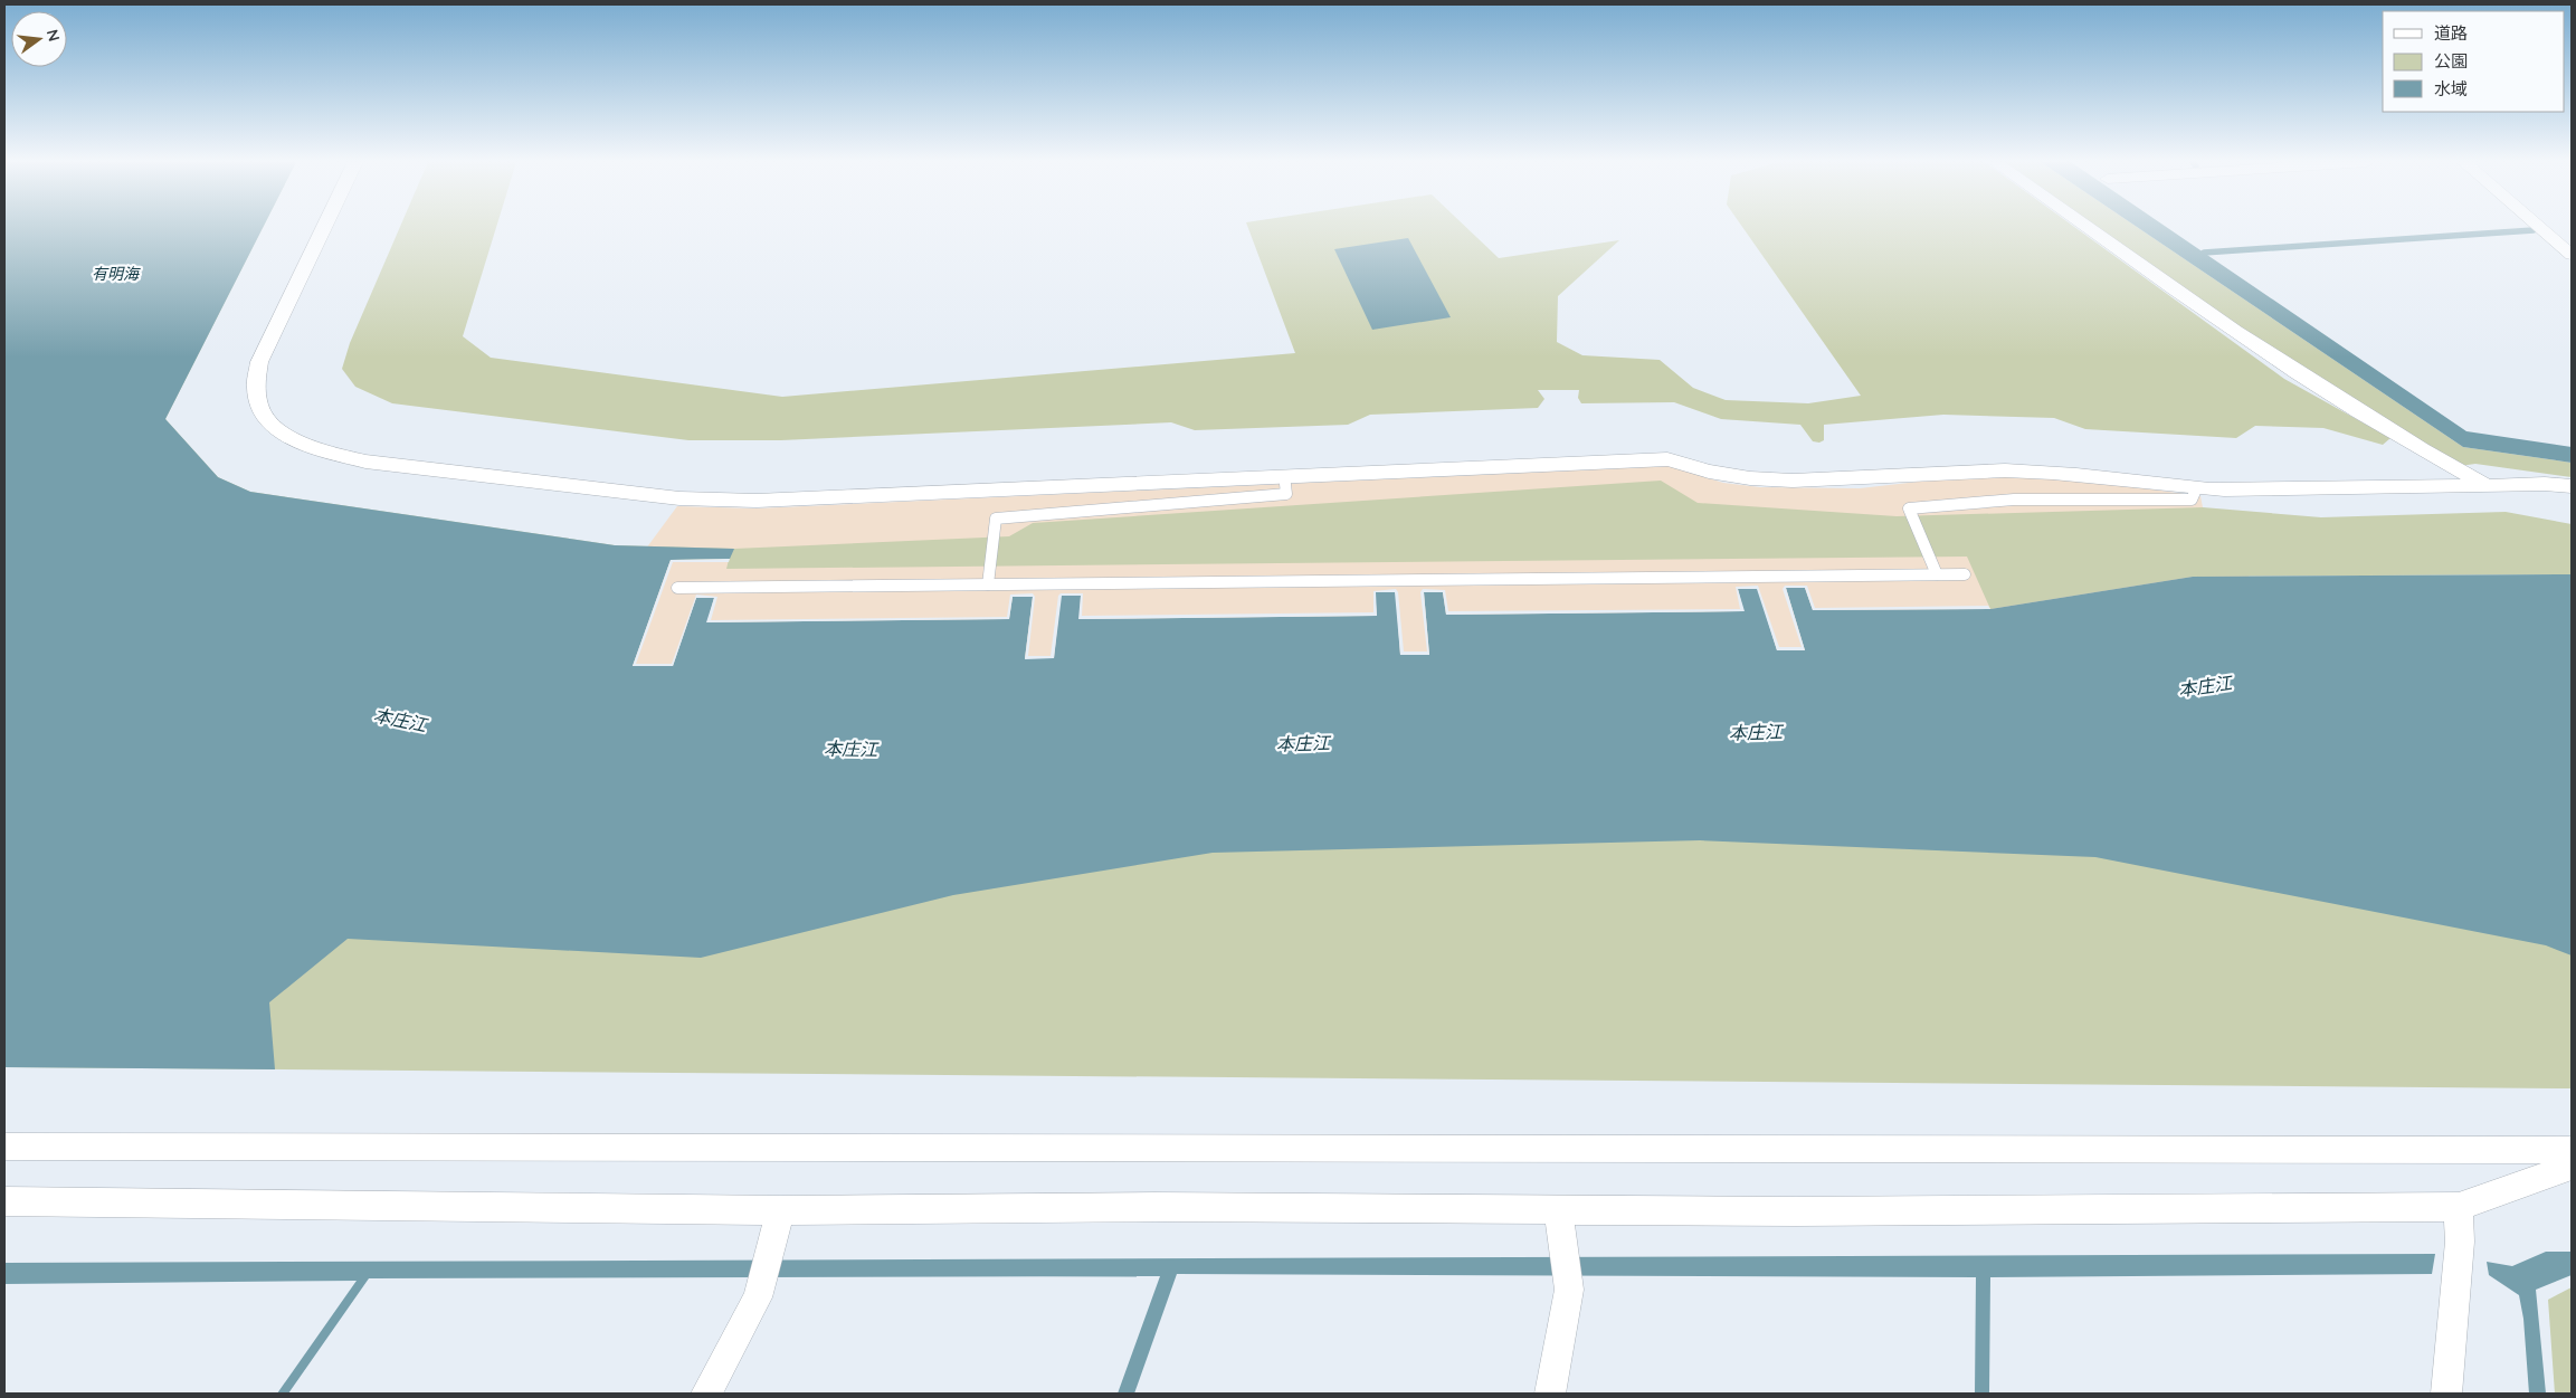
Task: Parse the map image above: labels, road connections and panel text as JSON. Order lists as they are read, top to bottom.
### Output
{
  "water": ["有明海", "本庄江"],
  "legend": ["道路", "公園", "水域"],
  "north": "right"
}
